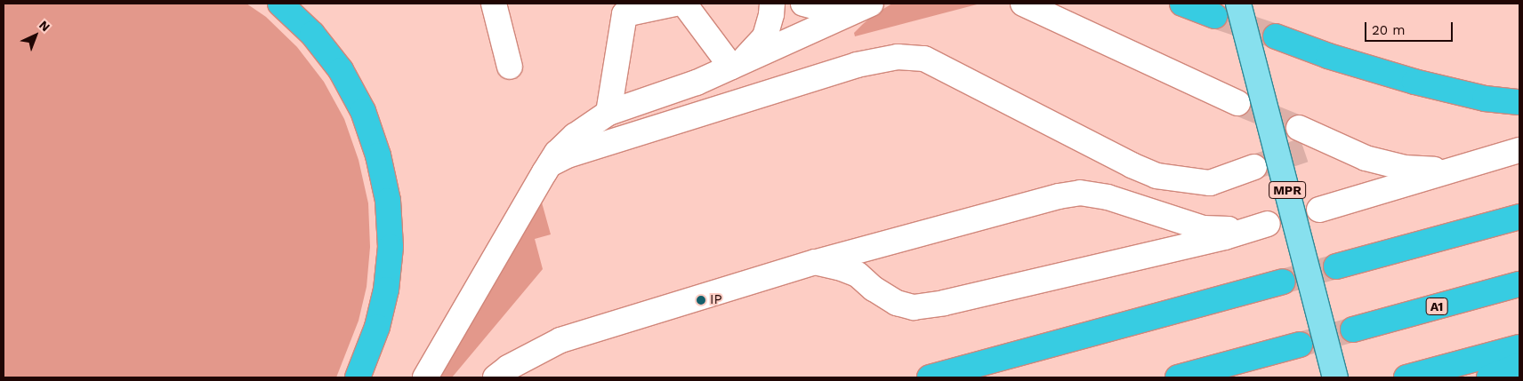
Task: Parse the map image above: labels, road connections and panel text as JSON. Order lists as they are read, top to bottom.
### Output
{
  "streets": {
    "highway": ["A1"],
    "main road": ["MPR"]
  },
  "places": ["IP"],
  "scale_bar": "20 m",
  "north": "top right"
}
